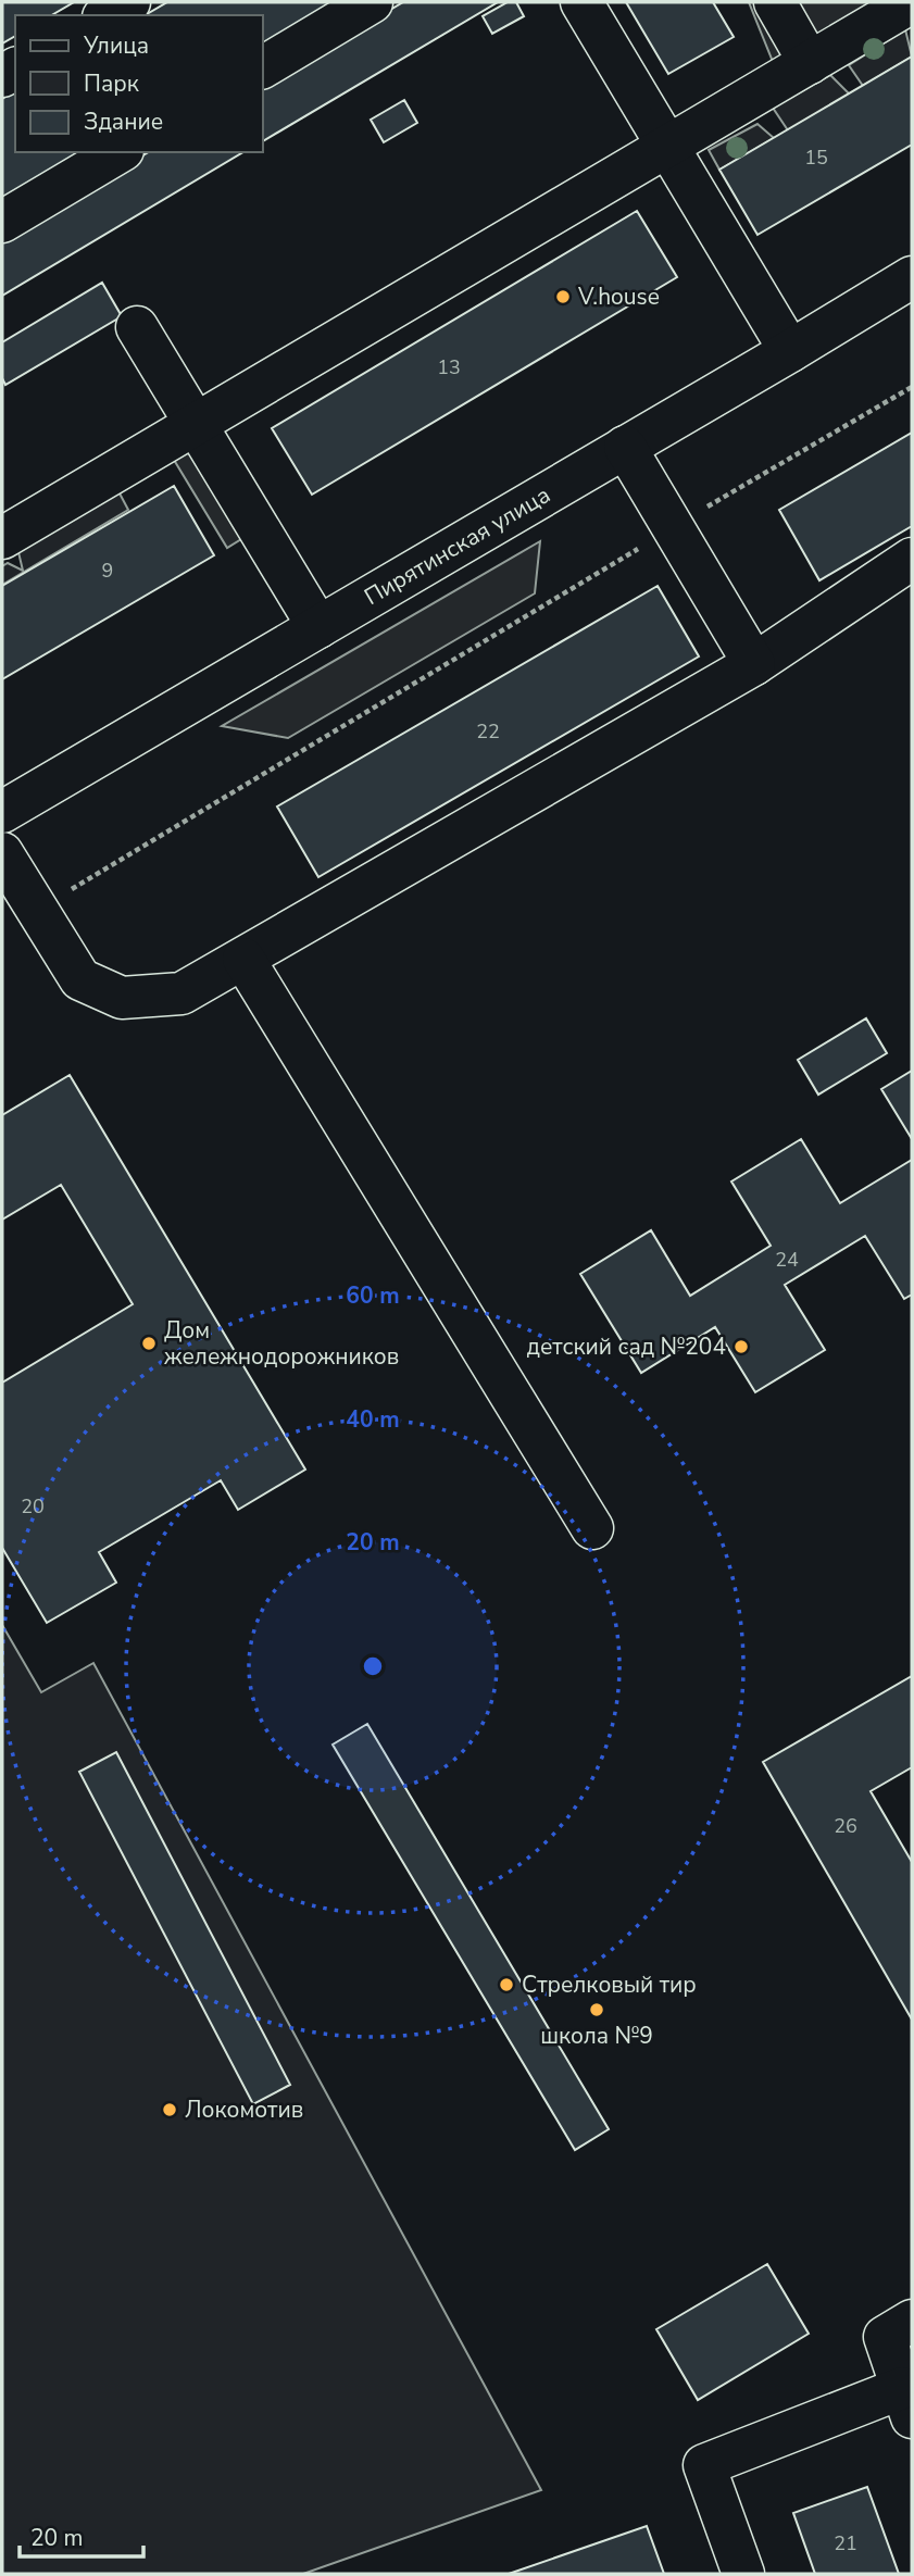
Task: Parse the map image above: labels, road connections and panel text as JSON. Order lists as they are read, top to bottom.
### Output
{
  "streets": {
    "street": ["Пирятинская улица"]
  },
  "places": [
    "V.house",
    "Дом жележнодорожников",
    "детский сад №204",
    "Стрелковый тир",
    "школа №9",
    "Локомотив"
  ],
  "house_numbers": [
    "15",
    "13",
    "9",
    "22",
    "24",
    "20",
    "26",
    "21"
  ],
  "legend": ["Улица", "Парк", "Здание"],
  "scale_bar": "20 m",
  "rings": ["60 m", "40 m", "20 m"]
}
